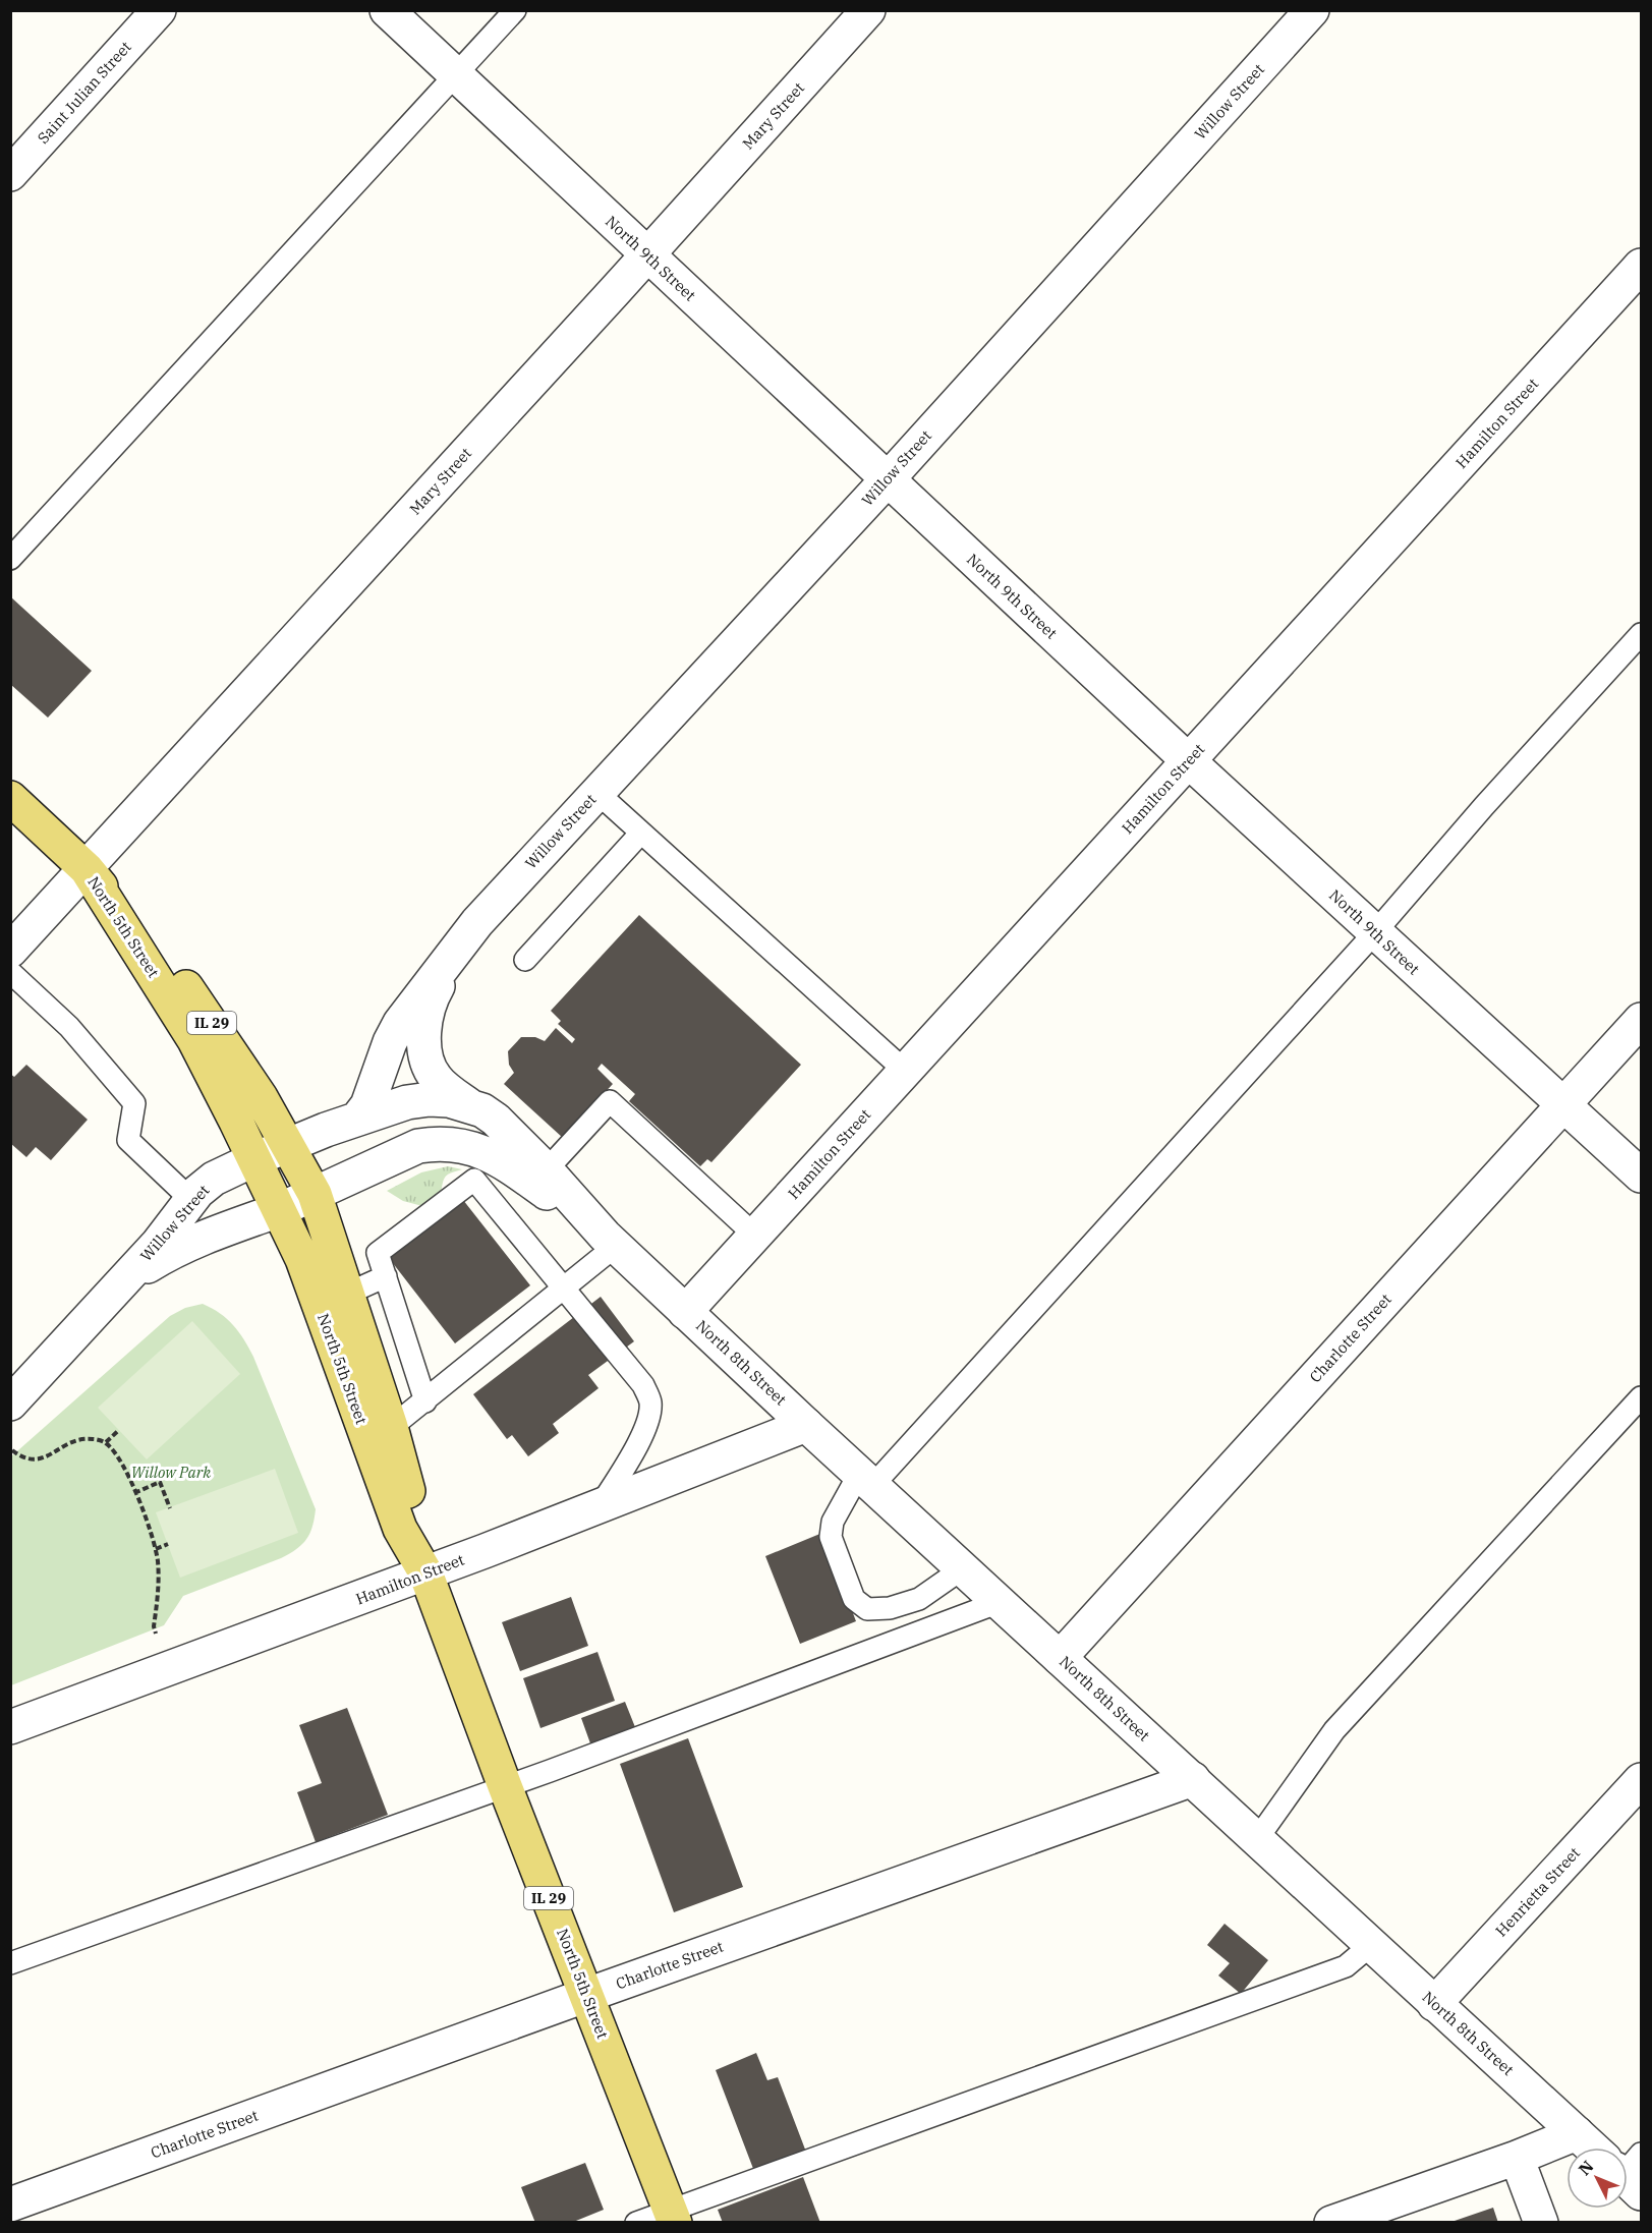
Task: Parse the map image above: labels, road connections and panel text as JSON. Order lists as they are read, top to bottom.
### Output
{
  "streets": {
    "main road": ["North 5th Street", "IL 29"],
    "street": [
      "Saint Julian Street",
      "Willow Street",
      "Mary Street",
      "North 9th Street",
      "Hamilton Street",
      "Charlotte Street",
      "North 8th Street",
      "Henrietta Street"
    ]
  },
  "crossings": [
    ["Willow Street", "North 9th Street"],
    ["Willow Street", "North 5th Street"],
    ["Willow Street", "North 8th Street"],
    ["Mary Street", "North 9th Street"],
    ["Mary Street", "North 5th Street"],
    ["Mary Street", "IL 29"],
    ["North 9th Street", "Hamilton Street"],
    ["North 9th Street", "Charlotte Street"],
    ["Hamilton Street", "North 5th Street"],
    ["Hamilton Street", "North 8th Street"],
    ["North 5th Street", "IL 29"],
    ["North 5th Street", "Charlotte Street"],
    ["North 5th Street", "North 8th Street"],
    ["Charlotte Street", "North 8th Street"],
    ["North 8th Street", "Henrietta Street"]
  ],
  "parks": ["Willow Park"],
  "north": "top left"
}
